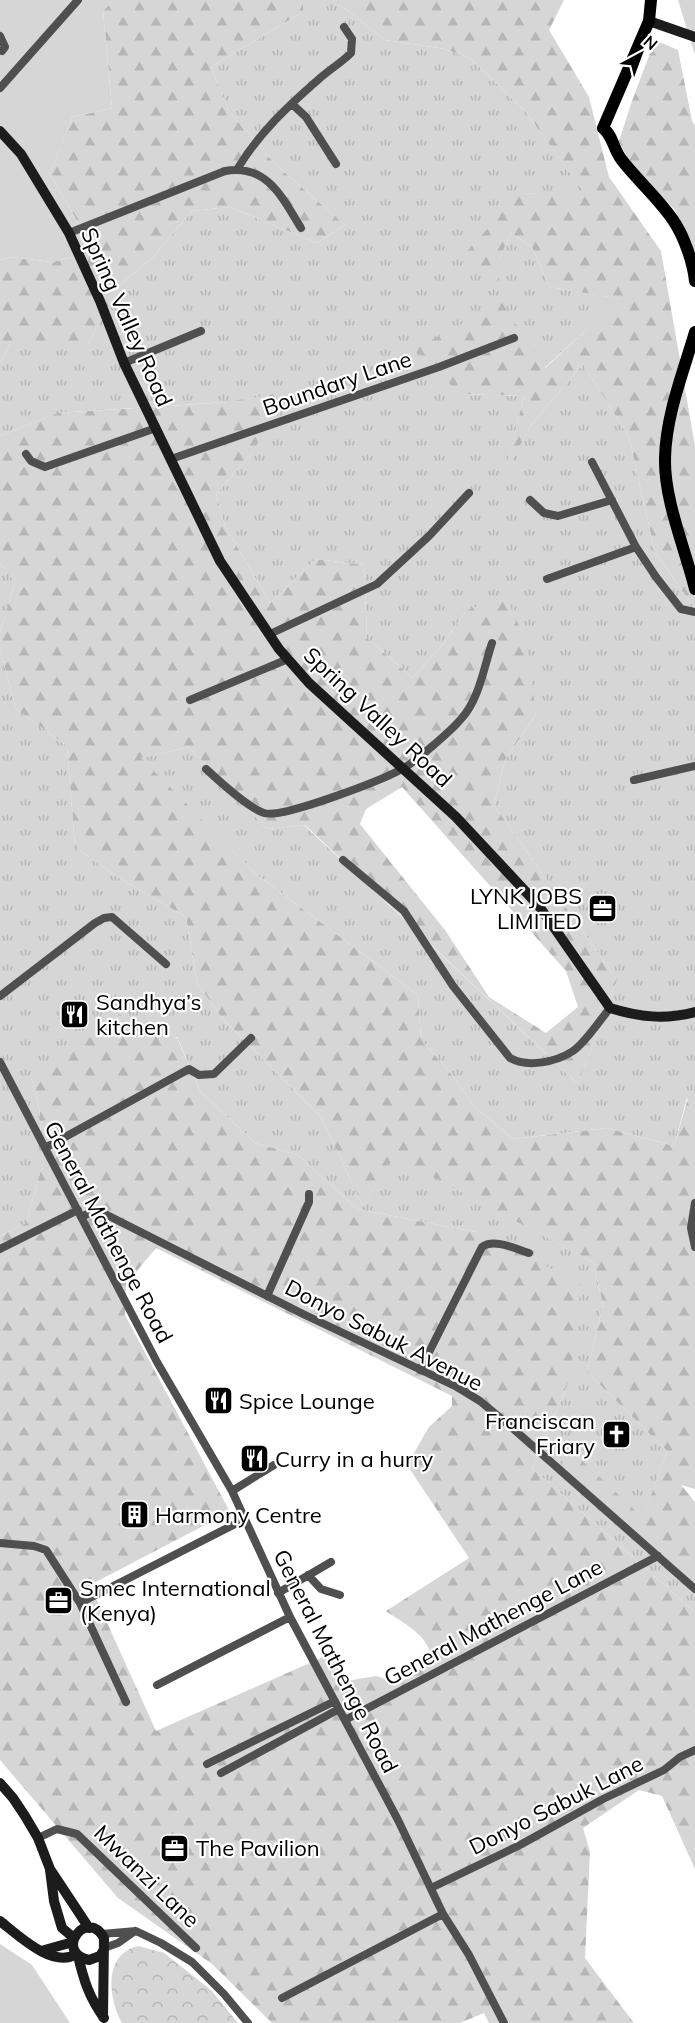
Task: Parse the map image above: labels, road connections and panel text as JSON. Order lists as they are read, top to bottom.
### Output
{
  "streets": {
    "street": [
      "Spring Valley Road",
      "Boundary Lane",
      "General Mathenge Road",
      "Donyo Sabuk Avenue",
      "General Mathenge Lane",
      "Donyo Sabuk Lane",
      "Mwanzi Lane"
    ]
  },
  "crossings": [
    ["Spring Valley Road", "Boundary Lane"],
    ["General Mathenge Road", "Donyo Sabuk Avenue"],
    ["General Mathenge Road", "General Mathenge Lane"],
    ["General Mathenge Road", "Donyo Sabuk Lane"],
    ["Donyo Sabuk Avenue", "General Mathenge Lane"]
  ],
  "places": {
    "office": ["LYNK JOBS LIMITED", "Smec International (Kenya)", "The Pavilion"],
    "restaurant": ["Sandhya’s kitchen", "Spice Lounge", "Curry in a hurry"],
    "church": ["Franciscan Friary"],
    "building": ["Harmony Centre"]
  },
  "north": "top right"
}
